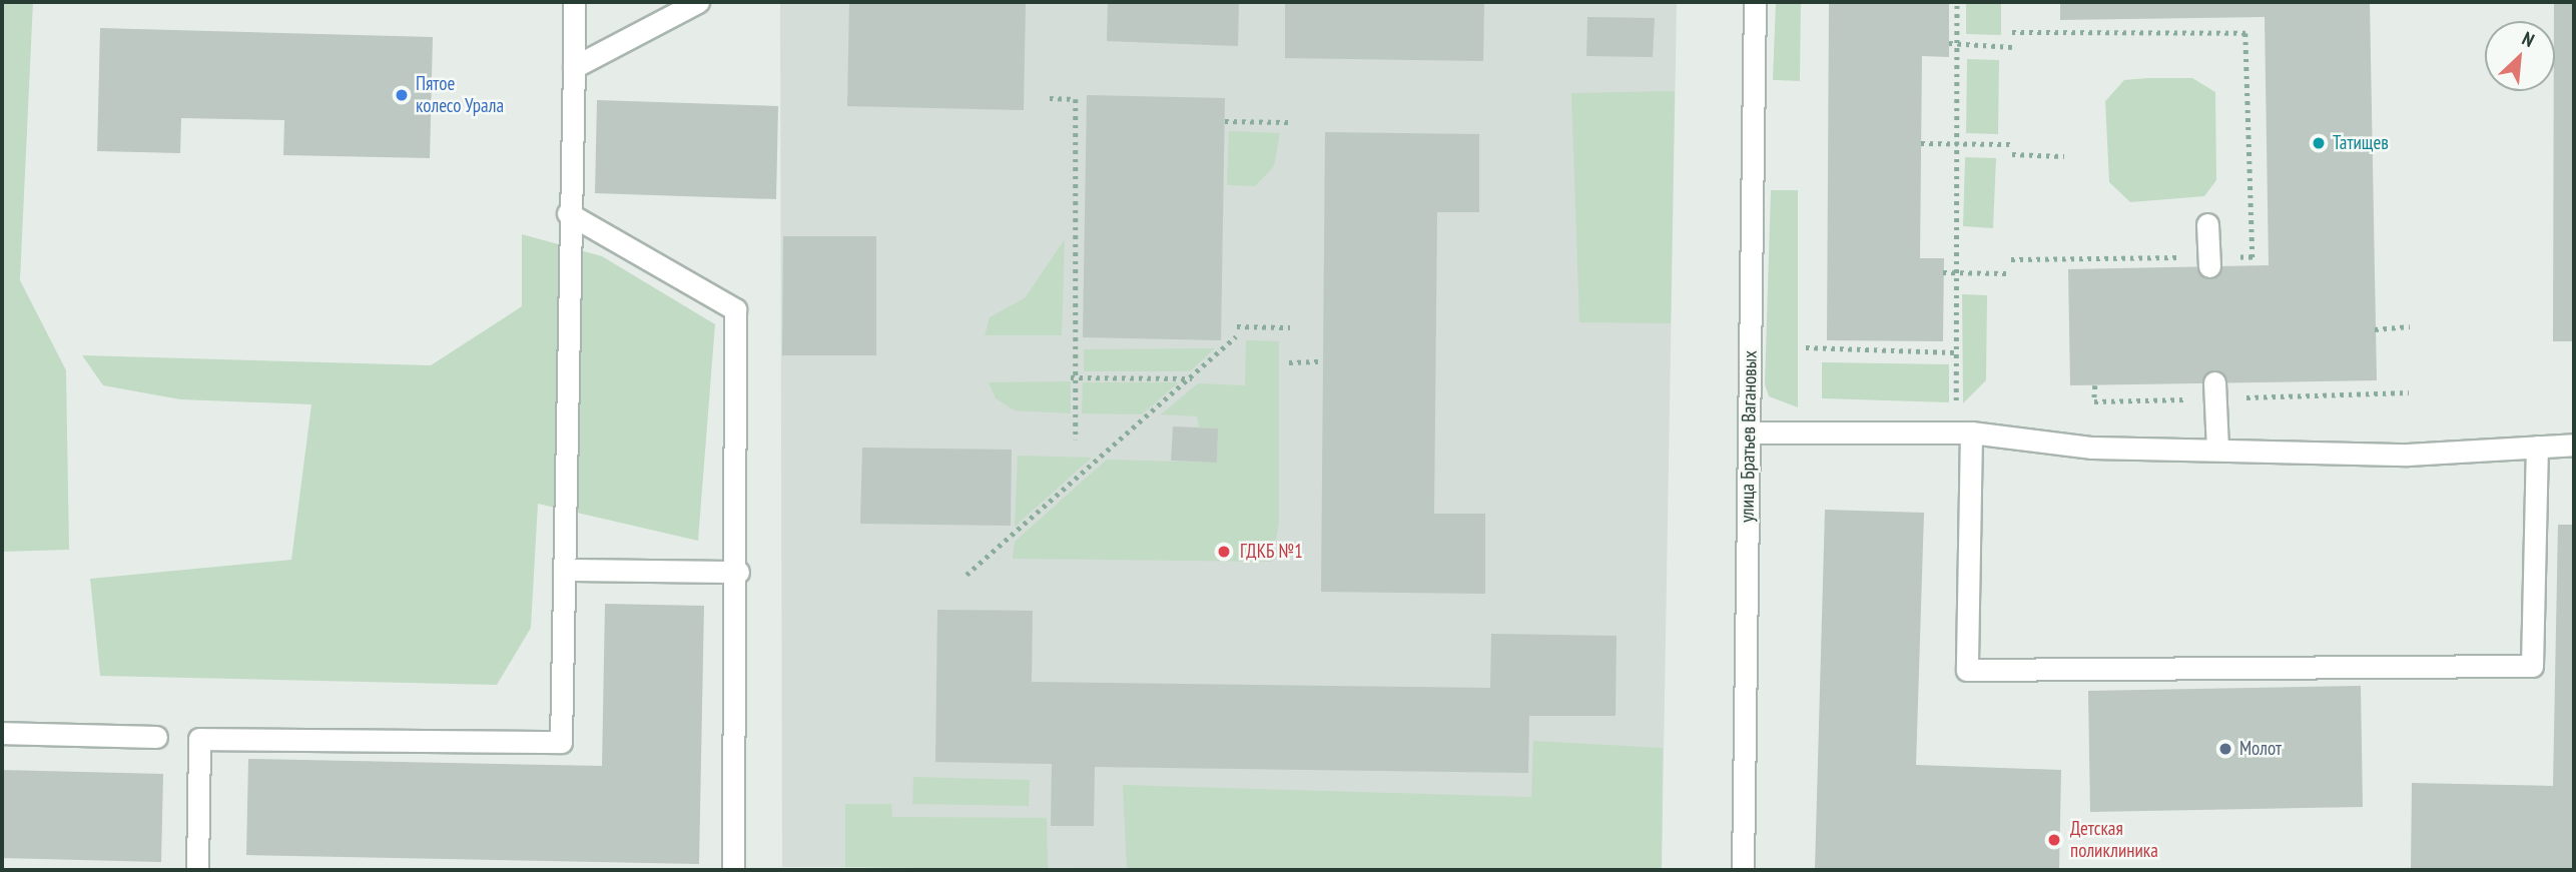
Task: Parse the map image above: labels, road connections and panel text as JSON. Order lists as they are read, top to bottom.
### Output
{
  "streets": {
    "street": ["улица Братьев Вагановых"]
  },
  "places": [
    "Пятое колесо Урала",
    "Татищев",
    "ГДКБ №1",
    "Молот",
    "Детская поликлиника"
  ],
  "north": "top right"
}
